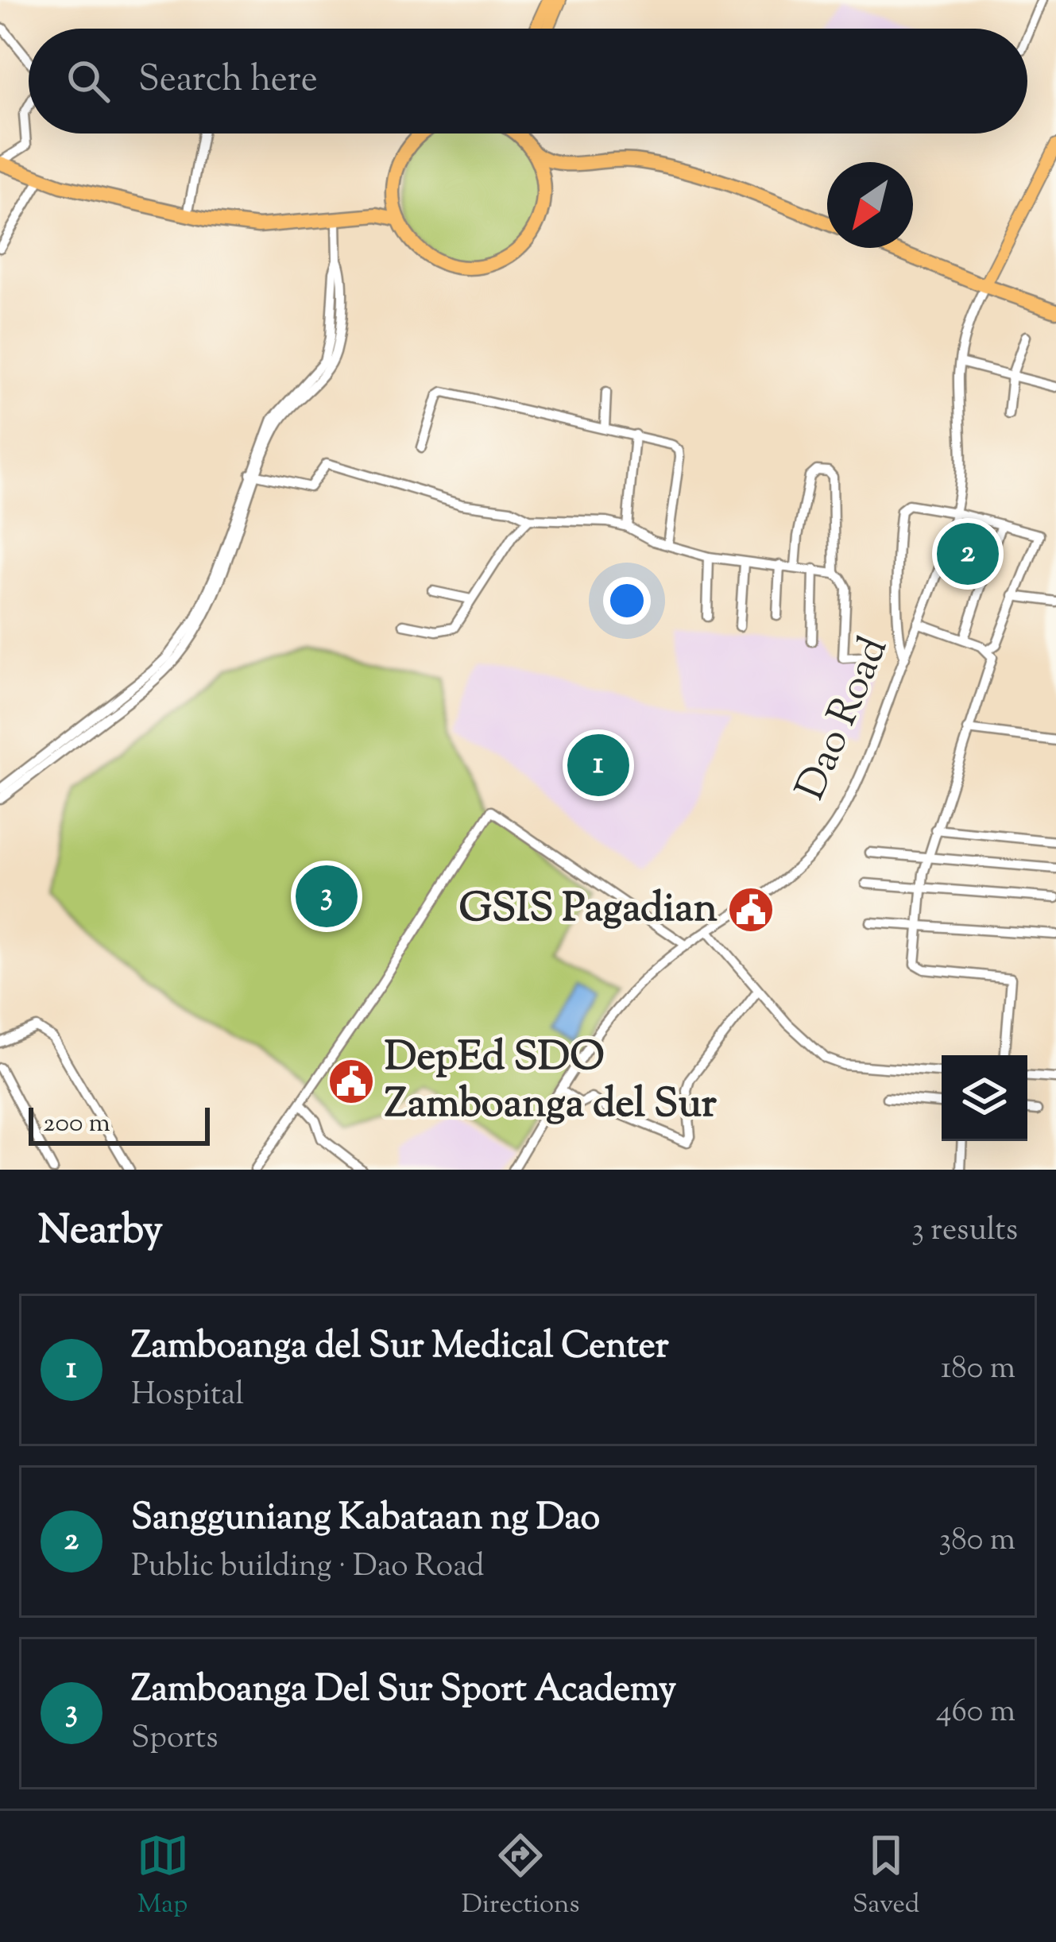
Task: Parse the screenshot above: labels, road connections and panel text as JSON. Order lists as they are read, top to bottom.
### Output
{
  "streets": {
    "street": ["Dao Road"]
  },
  "places": {
    "public building": ["GSIS Pagadian", "DepEd SDO Zamboanga del Sur"]
  },
  "scale_bar": "200 m",
  "north": "bottom left",
  "page": {
    "search": "Search here",
    "pins": ["2", "1", "3"],
    "scale": "200 m",
    "heading": ["Nearby", "3 results"],
    "list": [
      {
        "mark": "1",
        "name": "Zamboanga del Sur Medical Center",
        "note": "Hospital",
        "value": "180 m"
      },
      {
        "mark": "2",
        "name": "Sangguniang Kabataan ng Dao",
        "note": "Public building · Dao Road",
        "value": "380 m"
      },
      {
        "mark": "3",
        "name": "Zamboanga Del Sur Sport Academy",
        "note": "Sports",
        "value": "460 m"
      }
    ],
    "nav": ["Map", "Directions", "Saved"]
  }
}
